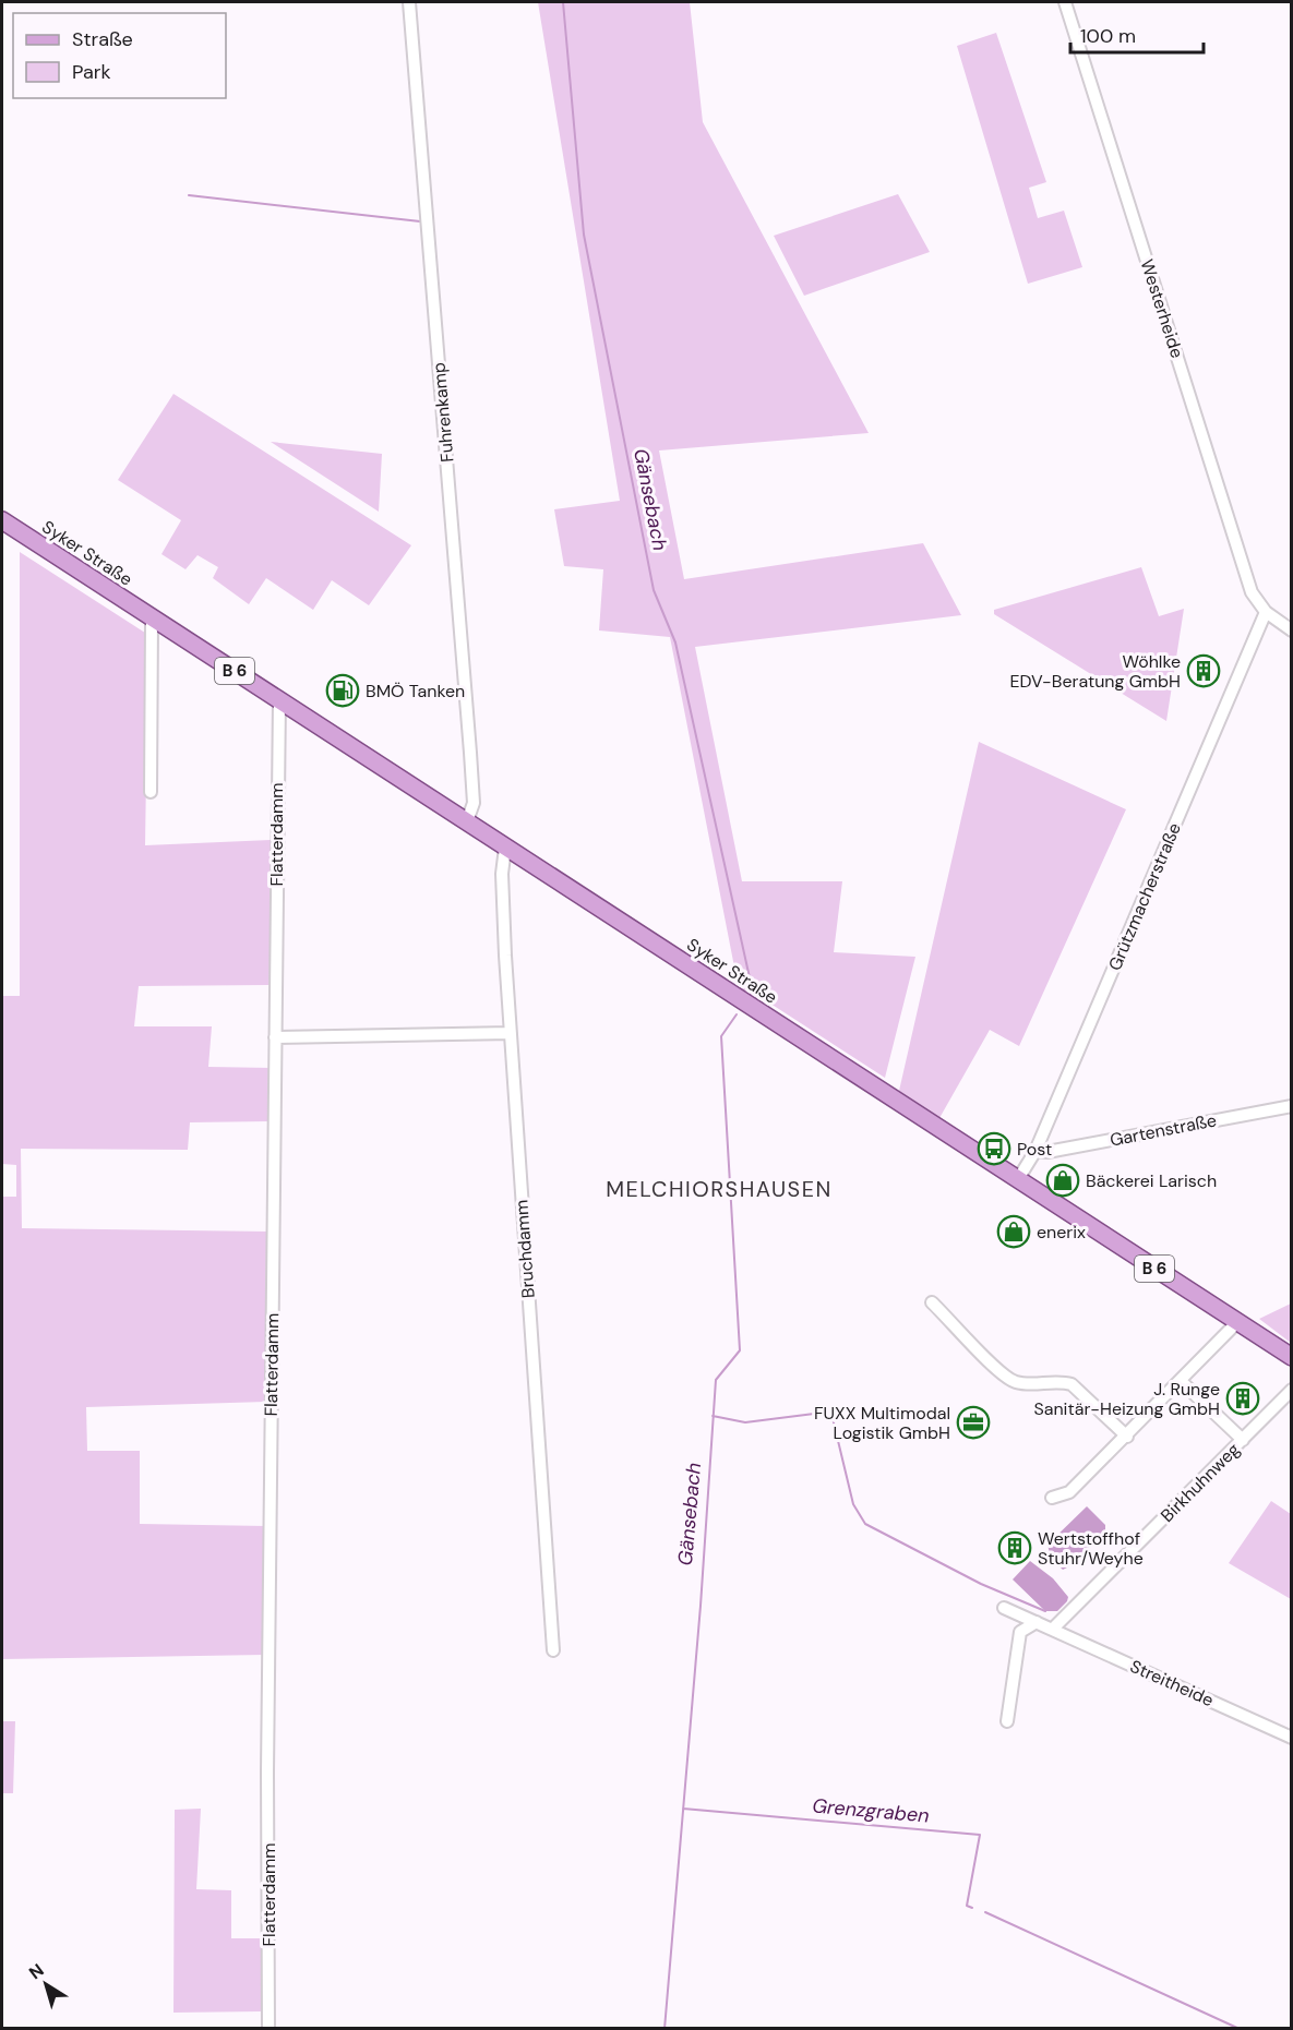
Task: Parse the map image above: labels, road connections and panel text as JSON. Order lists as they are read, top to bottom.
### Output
{
  "streets": {
    "main road": ["Syker Straße", "B 6"],
    "street": [
      "Westerheide",
      "Fuhrenkamp",
      "Flatterdamm",
      "Grützmacherstraße",
      "Gartenstraße",
      "Bruchdamm",
      "Birkhuhnweg",
      "Streitheide"
    ]
  },
  "crossings": [
    ["Westerheide", "Grützmacherstraße"],
    ["Fuhrenkamp", "Syker Straße"],
    ["Syker Straße", "Flatterdamm"],
    ["Syker Straße", "Grützmacherstraße"],
    ["Syker Straße", "Bruchdamm"],
    ["Grützmacherstraße", "Gartenstraße"],
    ["Birkhuhnweg", "Streitheide"]
  ],
  "districts": ["MELCHIORSHAUSEN"],
  "water": ["Gänsebach", "Grenzgraben"],
  "places": {
    "building": ["Wöhlke EDV-Beratung GmbH", "J. Runge Sanitär-Heizung GmbH", "Wertstoffhof Stuhr/Weyhe"],
    "fuel station": ["BMÖ Tanken"],
    "bus stop": ["Post"],
    "shop": ["Bäckerei Larisch", "enerix"],
    "office": ["FUXX Multimodal Logistik GmbH"]
  },
  "legend": ["Straße", "Park"],
  "scale_bar": "100 m",
  "north": "top left"
}
